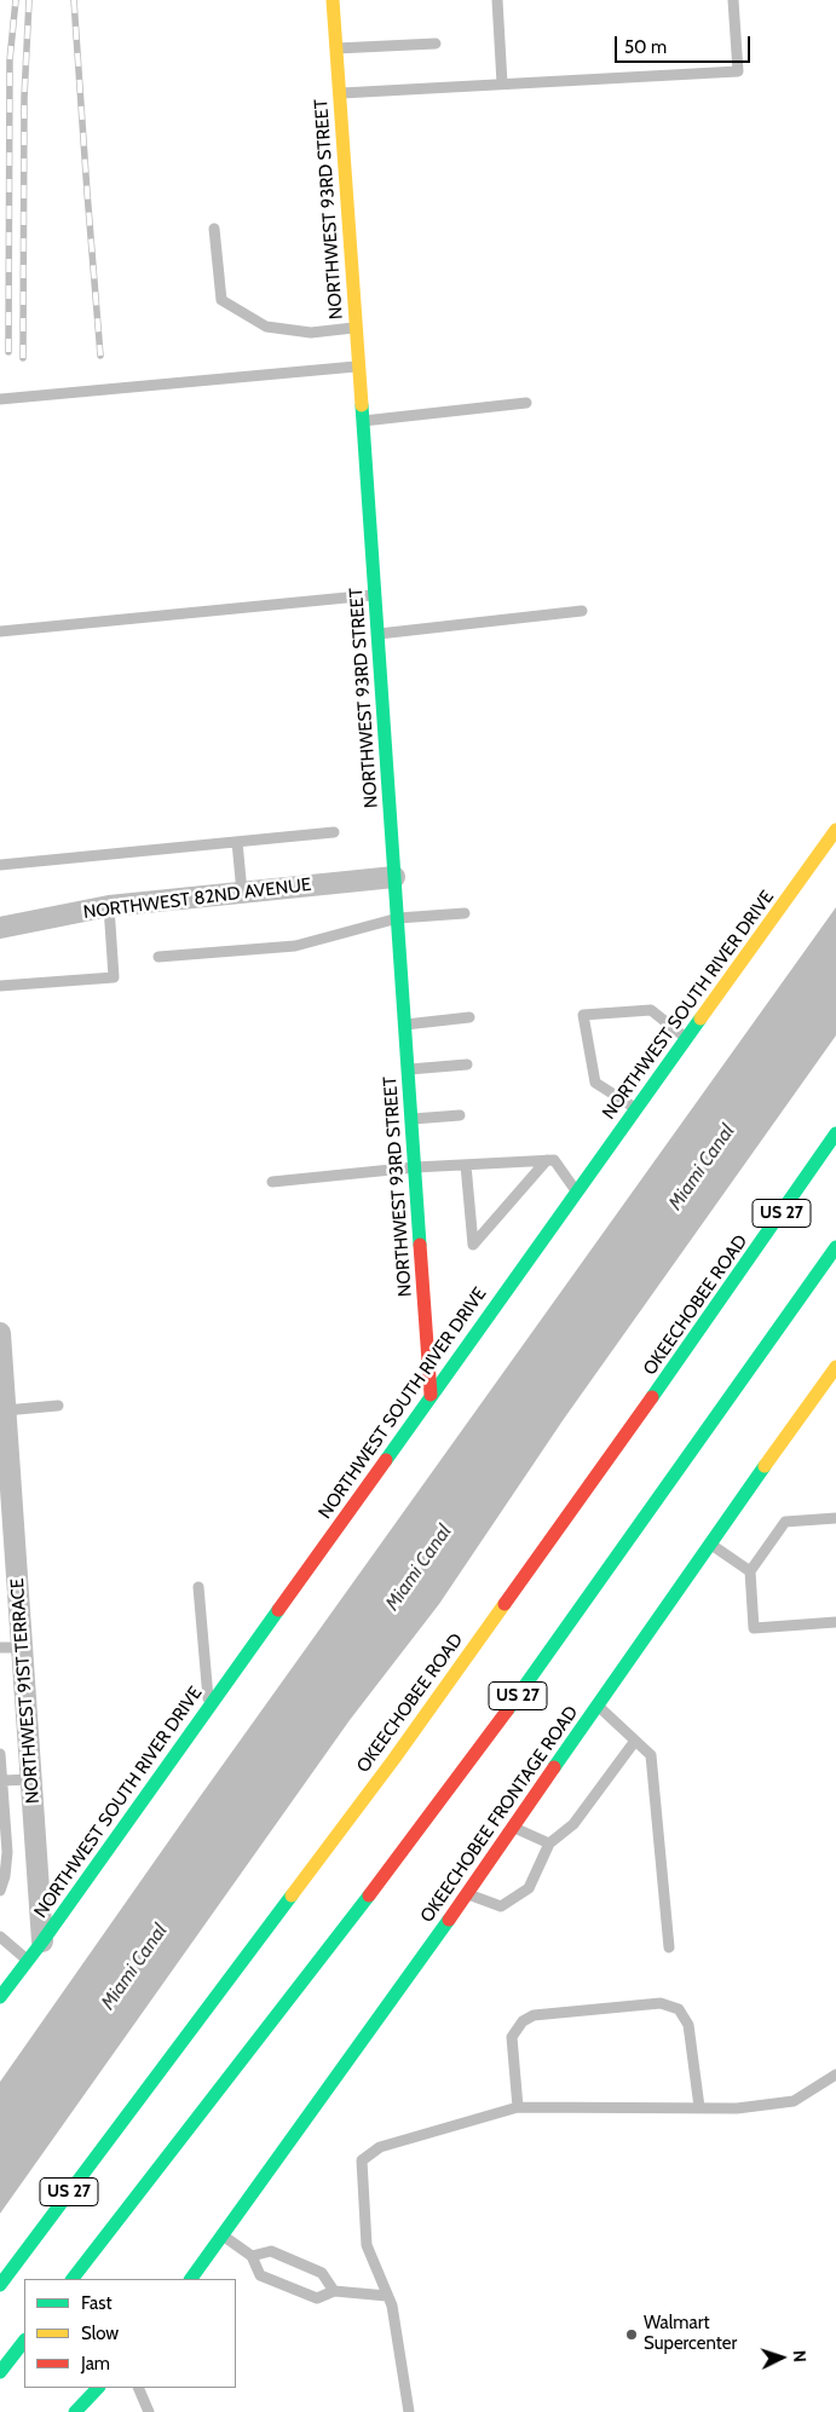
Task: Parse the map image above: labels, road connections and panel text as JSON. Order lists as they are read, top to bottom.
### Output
{
  "streets": {
    "main road": [
      "NORTHWEST 93RD STREET",
      "NORTHWEST SOUTH RIVER DRIVE",
      "US 27",
      "OKEECHOBEE ROAD",
      "OKEECHOBEE FRONTAGE ROAD"
    ],
    "street": ["NORTHWEST 82ND AVENUE", "NORTHWEST 91ST TERRACE"]
  },
  "crossings": [
    ["NORTHWEST 93RD STREET", "NORTHWEST 82ND AVENUE"],
    ["NORTHWEST 93RD STREET", "NORTHWEST SOUTH RIVER DRIVE"],
    ["NORTHWEST SOUTH RIVER DRIVE", "NORTHWEST 91ST TERRACE"]
  ],
  "water": ["Miami Canal"],
  "places": ["Walmart Supercenter"],
  "legend": ["Fast", "Slow", "Jam"],
  "scale_bar": "50 m",
  "north": "right"
}
